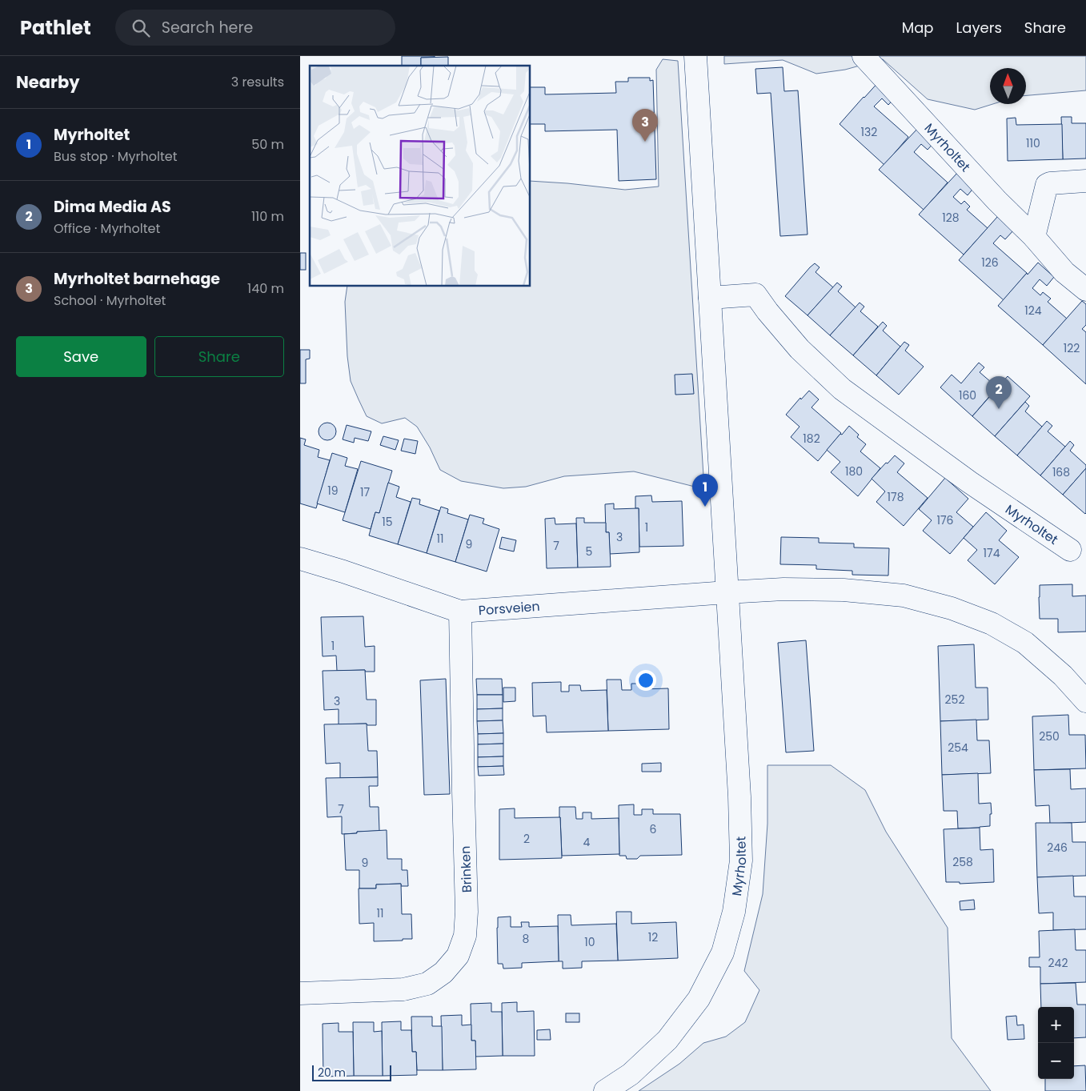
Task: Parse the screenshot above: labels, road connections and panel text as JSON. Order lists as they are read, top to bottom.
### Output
{
  "streets": {
    "street": ["Myrholtet", "Porsveien", "Brinken"]
  },
  "crossings": [
    ["Myrholtet", "Porsveien"],
    ["Porsveien", "Brinken"]
  ],
  "house_numbers": [
    "132",
    "110",
    "128",
    "126",
    "124",
    "122",
    "160",
    "182",
    "180",
    "168",
    "19",
    "17",
    "178",
    "176",
    "15",
    "1",
    "3",
    "11",
    "9",
    "7",
    "5",
    "174",
    "1",
    "252",
    "3",
    "250",
    "254",
    "7",
    "6",
    "2",
    "4",
    "246",
    "258",
    "9",
    "11",
    "12",
    "8",
    "10",
    "242"
  ],
  "scale_bar": "20 m",
  "north": "top",
  "page": {
    "header": "Pathlet",
    "search": "Search here",
    "nav": ["Map", "Layers", "Share"],
    "heading": ["Nearby", "3 results"],
    "list": [
      {
        "mark": "1",
        "name": "Myrholtet",
        "note": "Bus stop · Myrholtet",
        "value": "50 m"
      },
      {
        "mark": "2",
        "name": "Dima Media AS",
        "note": "Office · Myrholtet",
        "value": "110 m"
      },
      {
        "mark": "3",
        "name": "Myrholtet barnehage",
        "note": "School · Myrholtet",
        "value": "140 m"
      }
    ],
    "pins": ["3", "2", "1"],
    "buttons": ["Save", "Share"],
    "map_buttons": ["+", "−"],
    "scale": "20 m"
  }
}
